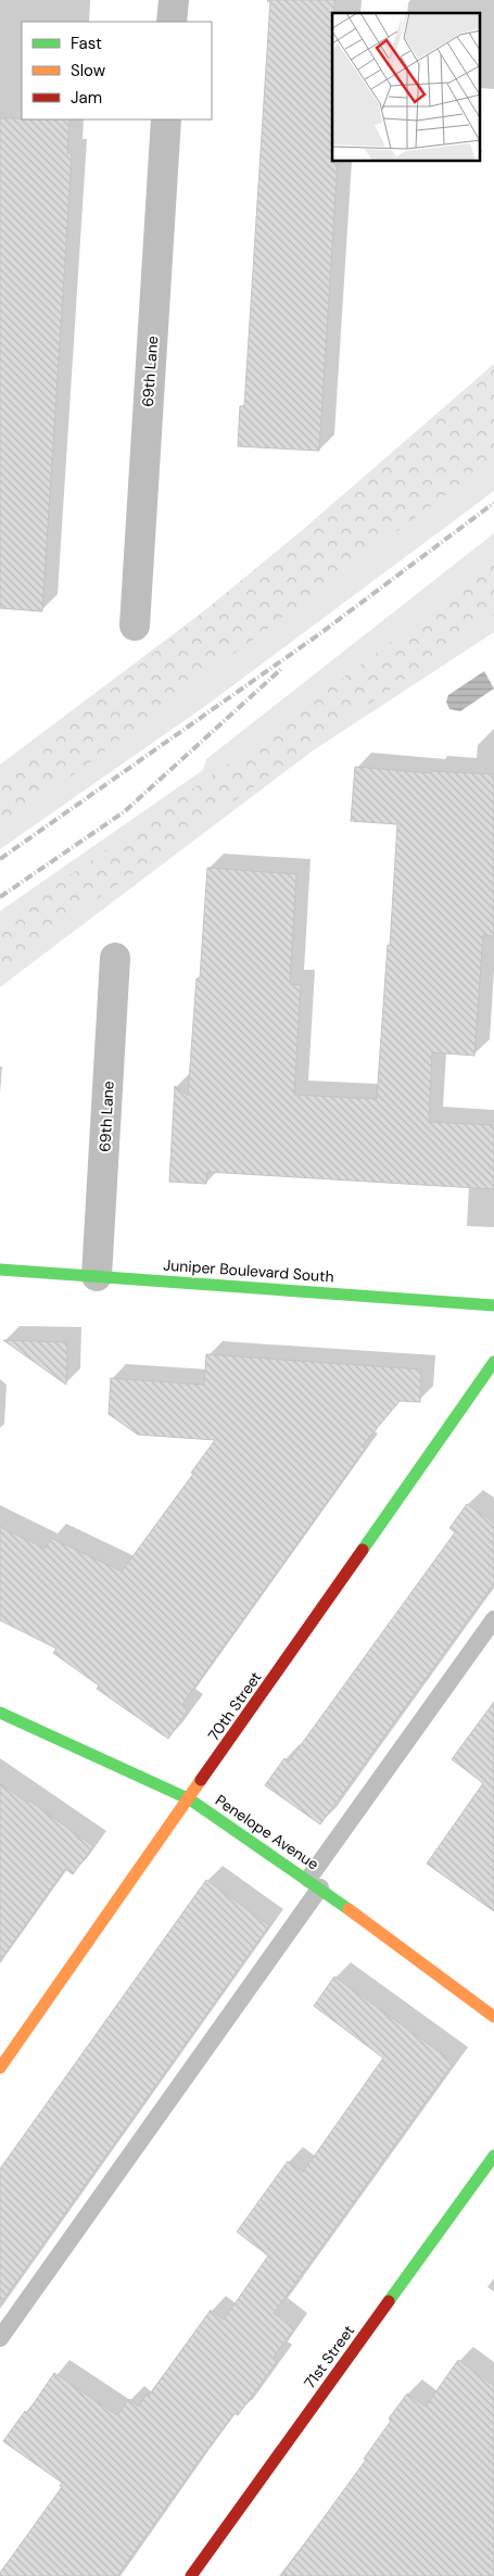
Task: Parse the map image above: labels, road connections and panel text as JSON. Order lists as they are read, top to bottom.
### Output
{
  "streets": {
    "street": [
      "69th Lane",
      "Juniper Boulevard South",
      "70th Street",
      "Penelope Avenue",
      "71st Street"
    ]
  },
  "crossings": [
    ["69th Lane", "Juniper Boulevard South"],
    ["70th Street", "Penelope Avenue"]
  ],
  "legend": ["Fast", "Slow", "Jam"]
}
